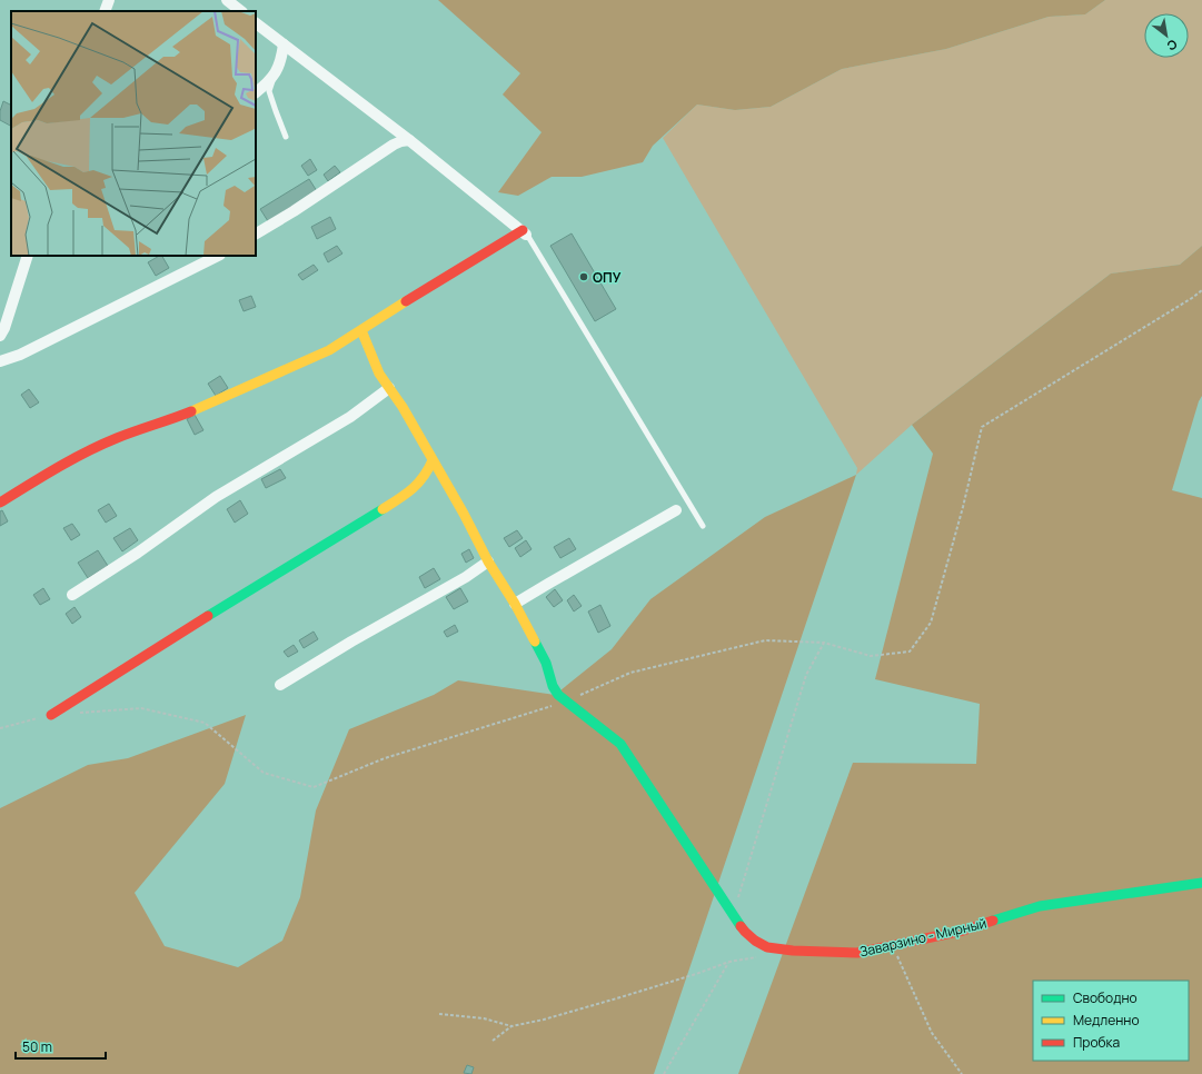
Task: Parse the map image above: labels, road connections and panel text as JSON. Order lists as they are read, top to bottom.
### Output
{
  "streets": {
    "street": ["Заварзино - Мирный"]
  },
  "places": ["ОПУ"],
  "legend": ["Свободно", "Медленно", "Пробка"],
  "scale_bar": "50 m",
  "north": "bottom right"
}
